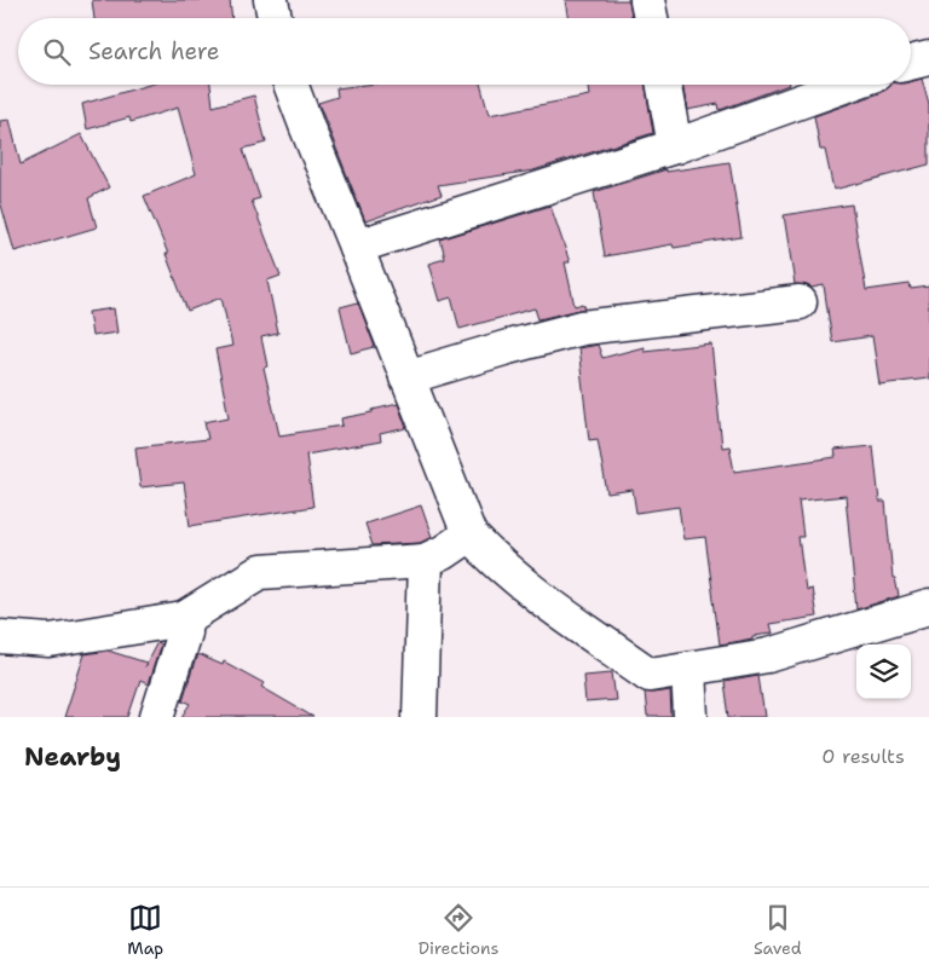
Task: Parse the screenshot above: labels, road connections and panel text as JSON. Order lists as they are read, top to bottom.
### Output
{
  "page": {
    "search": "Search here",
    "heading": ["Nearby", "0 results"],
    "nav": ["Map", "Directions", "Saved"]
  }
}
